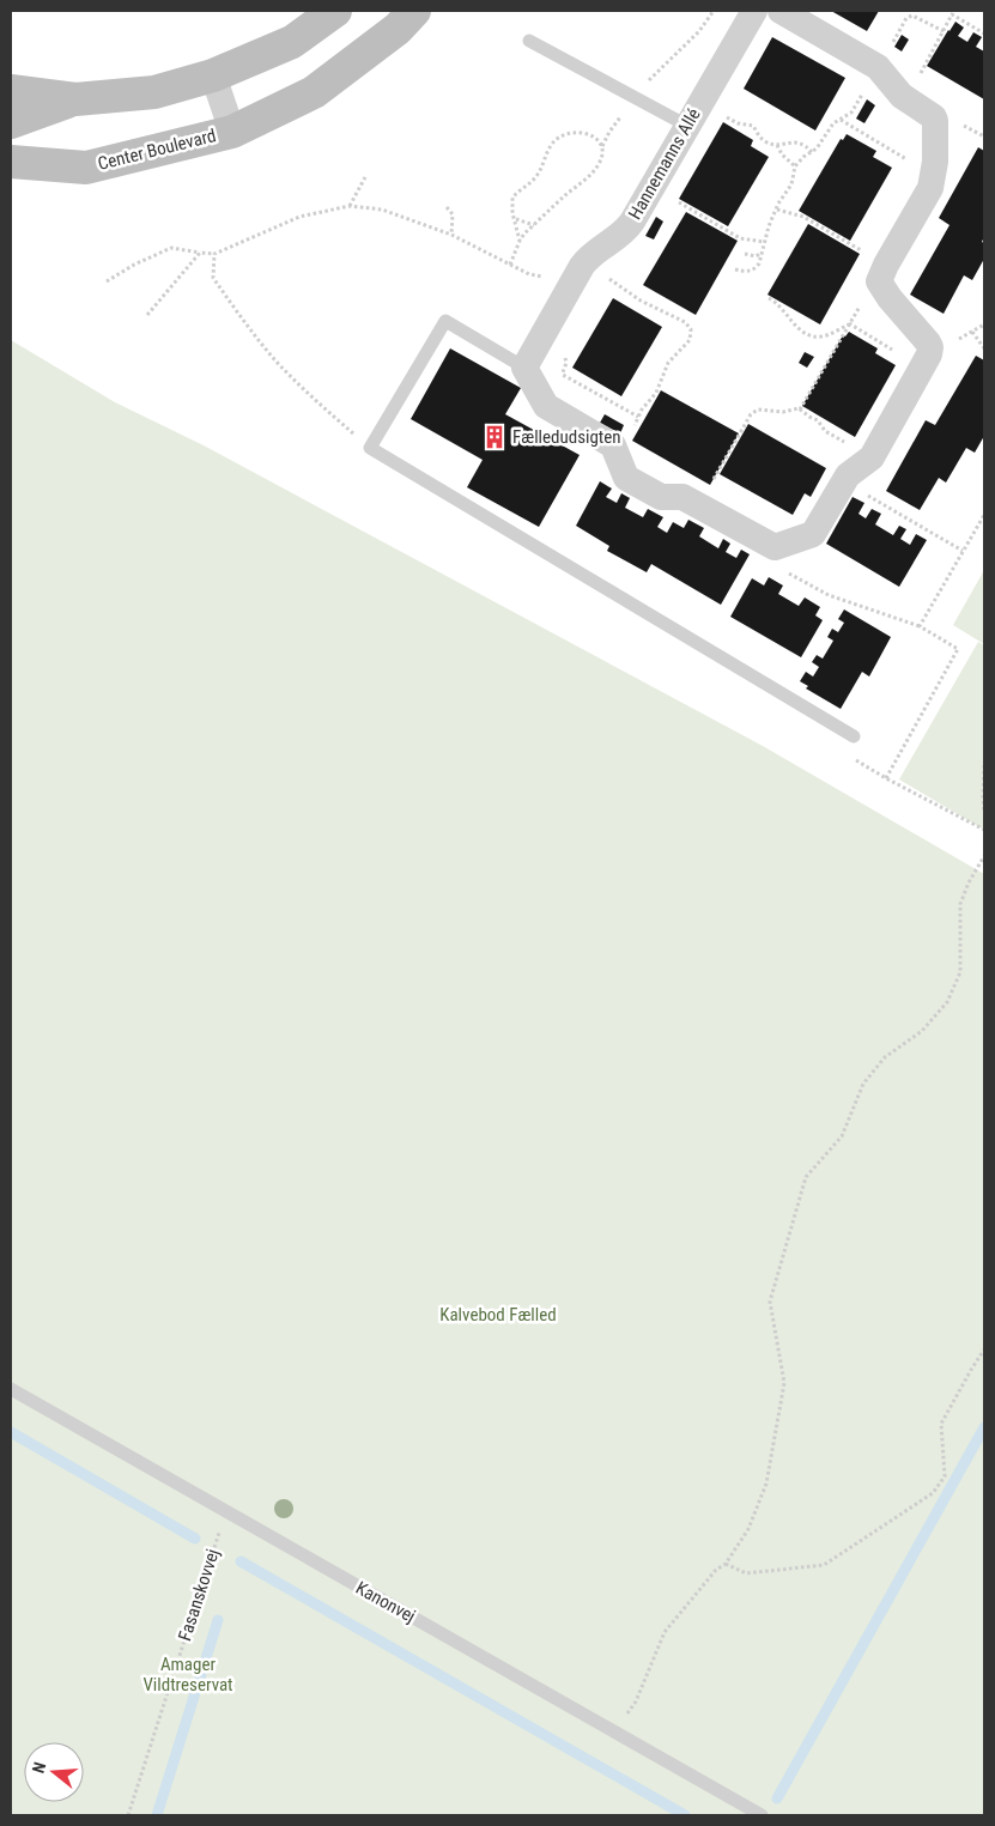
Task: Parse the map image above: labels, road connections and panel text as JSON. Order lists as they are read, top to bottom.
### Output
{
  "streets": {
    "street": ["Center Boulevard", "Hannemanns Allé"],
    "lane": ["Kanonvej"],
    "path": ["Fasanskovvej"]
  },
  "crossings": [
    ["Fasanskovvej", "Kanonvej"]
  ],
  "parks": ["Kalvebod Fælled", "Amager Vildtreservat"],
  "places": {
    "building": ["Fælledudsigten"]
  },
  "north": "left"
}
